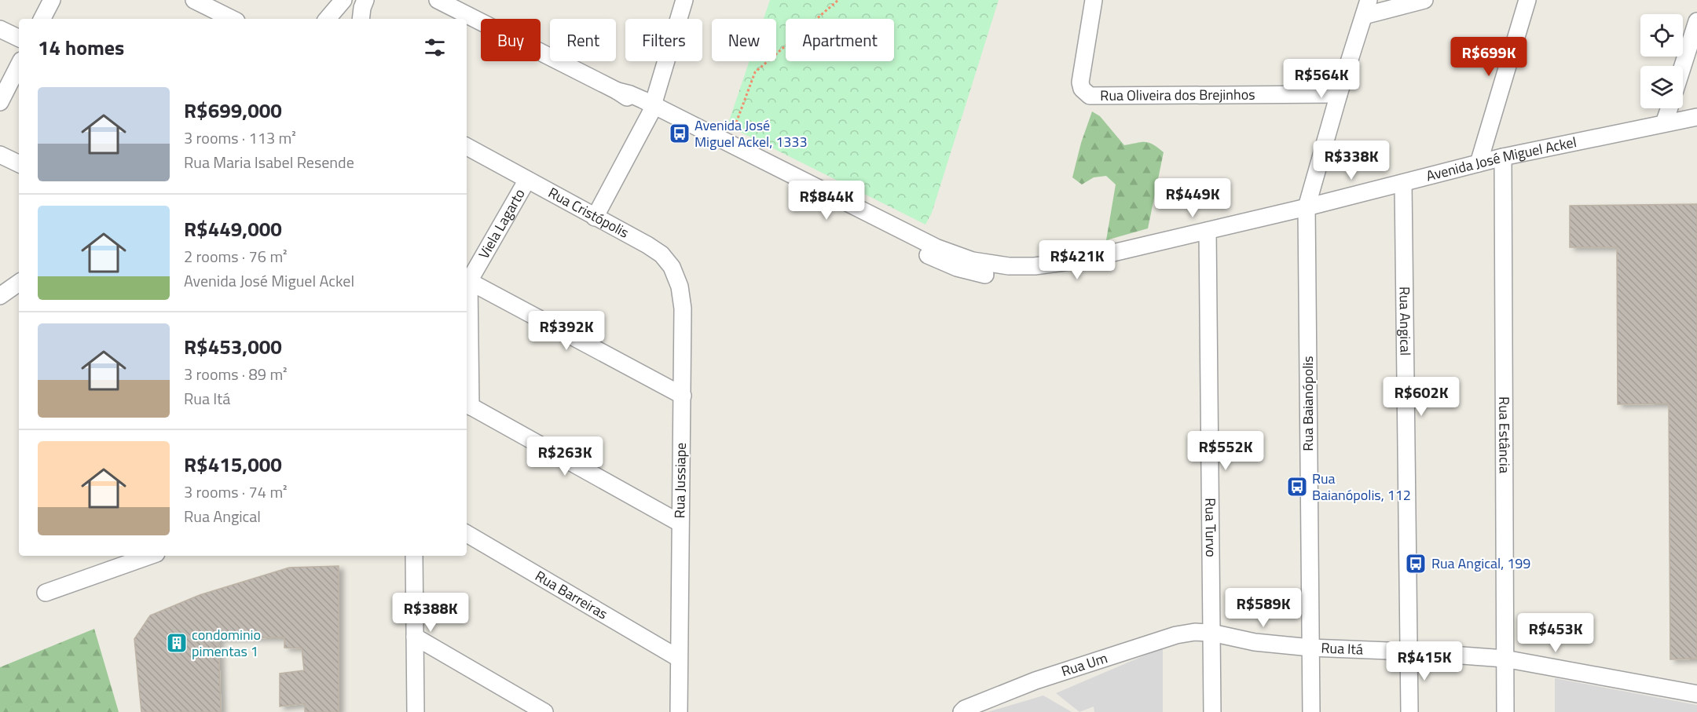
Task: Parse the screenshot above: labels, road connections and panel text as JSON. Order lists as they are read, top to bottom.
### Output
{
  "streets": {
    "street": [
      "Rua Oliveira dos Brejinhos",
      "Avenida José Miguel Ackel",
      "Rua Cristópolis",
      "Viela Lagarto",
      "Rua Angical",
      "Rua Baianópolis",
      "Rua Estância",
      "Rua Jussiape",
      "Rua Turvo",
      "Rua Barreiras",
      "Rua Itá",
      "Rua Um"
    ]
  },
  "crossings": [
    ["Rua Oliveira dos Brejinhos", "Rua Baianópolis"],
    ["Avenida José Miguel Ackel", "Rua Angical"],
    ["Avenida José Miguel Ackel", "Rua Baianópolis"],
    ["Avenida José Miguel Ackel", "Rua Estância"],
    ["Avenida José Miguel Ackel", "Rua Turvo"],
    ["Rua Cristópolis", "Viela Lagarto"],
    ["Rua Cristópolis", "Rua Jussiape"],
    ["Rua Angical", "Rua Itá"],
    ["Rua Baianópolis", "Rua Itá"],
    ["Rua Estância", "Rua Itá"],
    ["Rua Jussiape", "Rua Barreiras"],
    ["Rua Turvo", "Rua Itá"],
    ["Rua Turvo", "Rua Um"],
    ["Rua Itá", "Rua Um"]
  ],
  "places": {
    "bus stop": ["Avenida José Miguel Ackel, 1333", "Rua Baianópolis, 112", "Rua Angical, 199"],
    "building": ["condominio pimentas 1"]
  },
  "page": {
    "chip": [
      "Buy",
      "Rent",
      "Filters",
      "New",
      "Apartment"
    ],
    "heading": "14 homes",
    "price": [
      "R$699K",
      "R$564K",
      "R$338K",
      "R$449K",
      "R$844K",
      "R$421K",
      "R$392K",
      "R$602K",
      "R$552K",
      "R$263K",
      "R$589K",
      "R$388K",
      "R$453K",
      "R$415K"
    ],
    "list": [
      {
        "name": "R$699,000",
        "note": "3 rooms · 113 m² · Rua Maria Isabel Resende"
      },
      {
        "name": "R$449,000",
        "note": "2 rooms · 76 m² · Avenida José Miguel Ackel"
      },
      {
        "name": "R$453,000",
        "note": "3 rooms · 89 m² · Rua Itá"
      },
      {
        "name": "R$415,000",
        "note": "3 rooms · 74 m² · Rua Angical"
      }
    ]
  }
}
